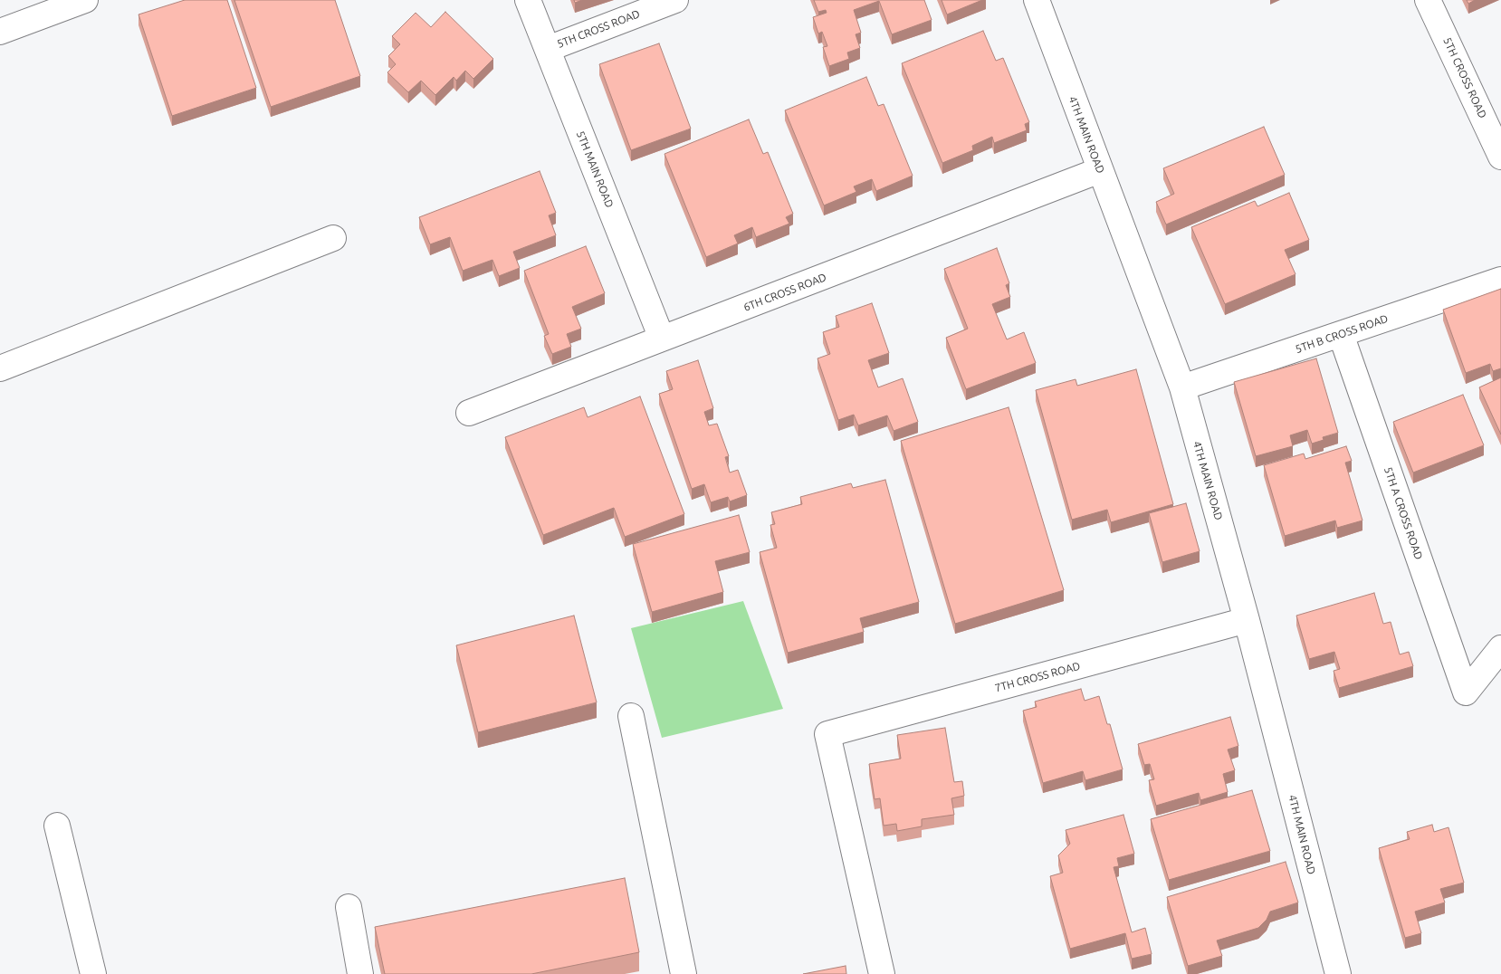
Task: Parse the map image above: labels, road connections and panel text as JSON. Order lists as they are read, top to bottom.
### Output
{
  "streets": {
    "street": [
      "5TH CROSS ROAD",
      "4TH MAIN ROAD",
      "5TH MAIN ROAD",
      "6TH CROSS ROAD",
      "5TH B CROSS ROAD",
      "5TH A CROSS ROAD",
      "7TH CROSS ROAD"
    ]
  },
  "crossings": [
    ["5TH CROSS ROAD", "5TH MAIN ROAD"],
    ["4TH MAIN ROAD", "6TH CROSS ROAD"],
    ["4TH MAIN ROAD", "5TH B CROSS ROAD"],
    ["4TH MAIN ROAD", "7TH CROSS ROAD"],
    ["5TH MAIN ROAD", "6TH CROSS ROAD"],
    ["5TH B CROSS ROAD", "5TH A CROSS ROAD"]
  ]
}
